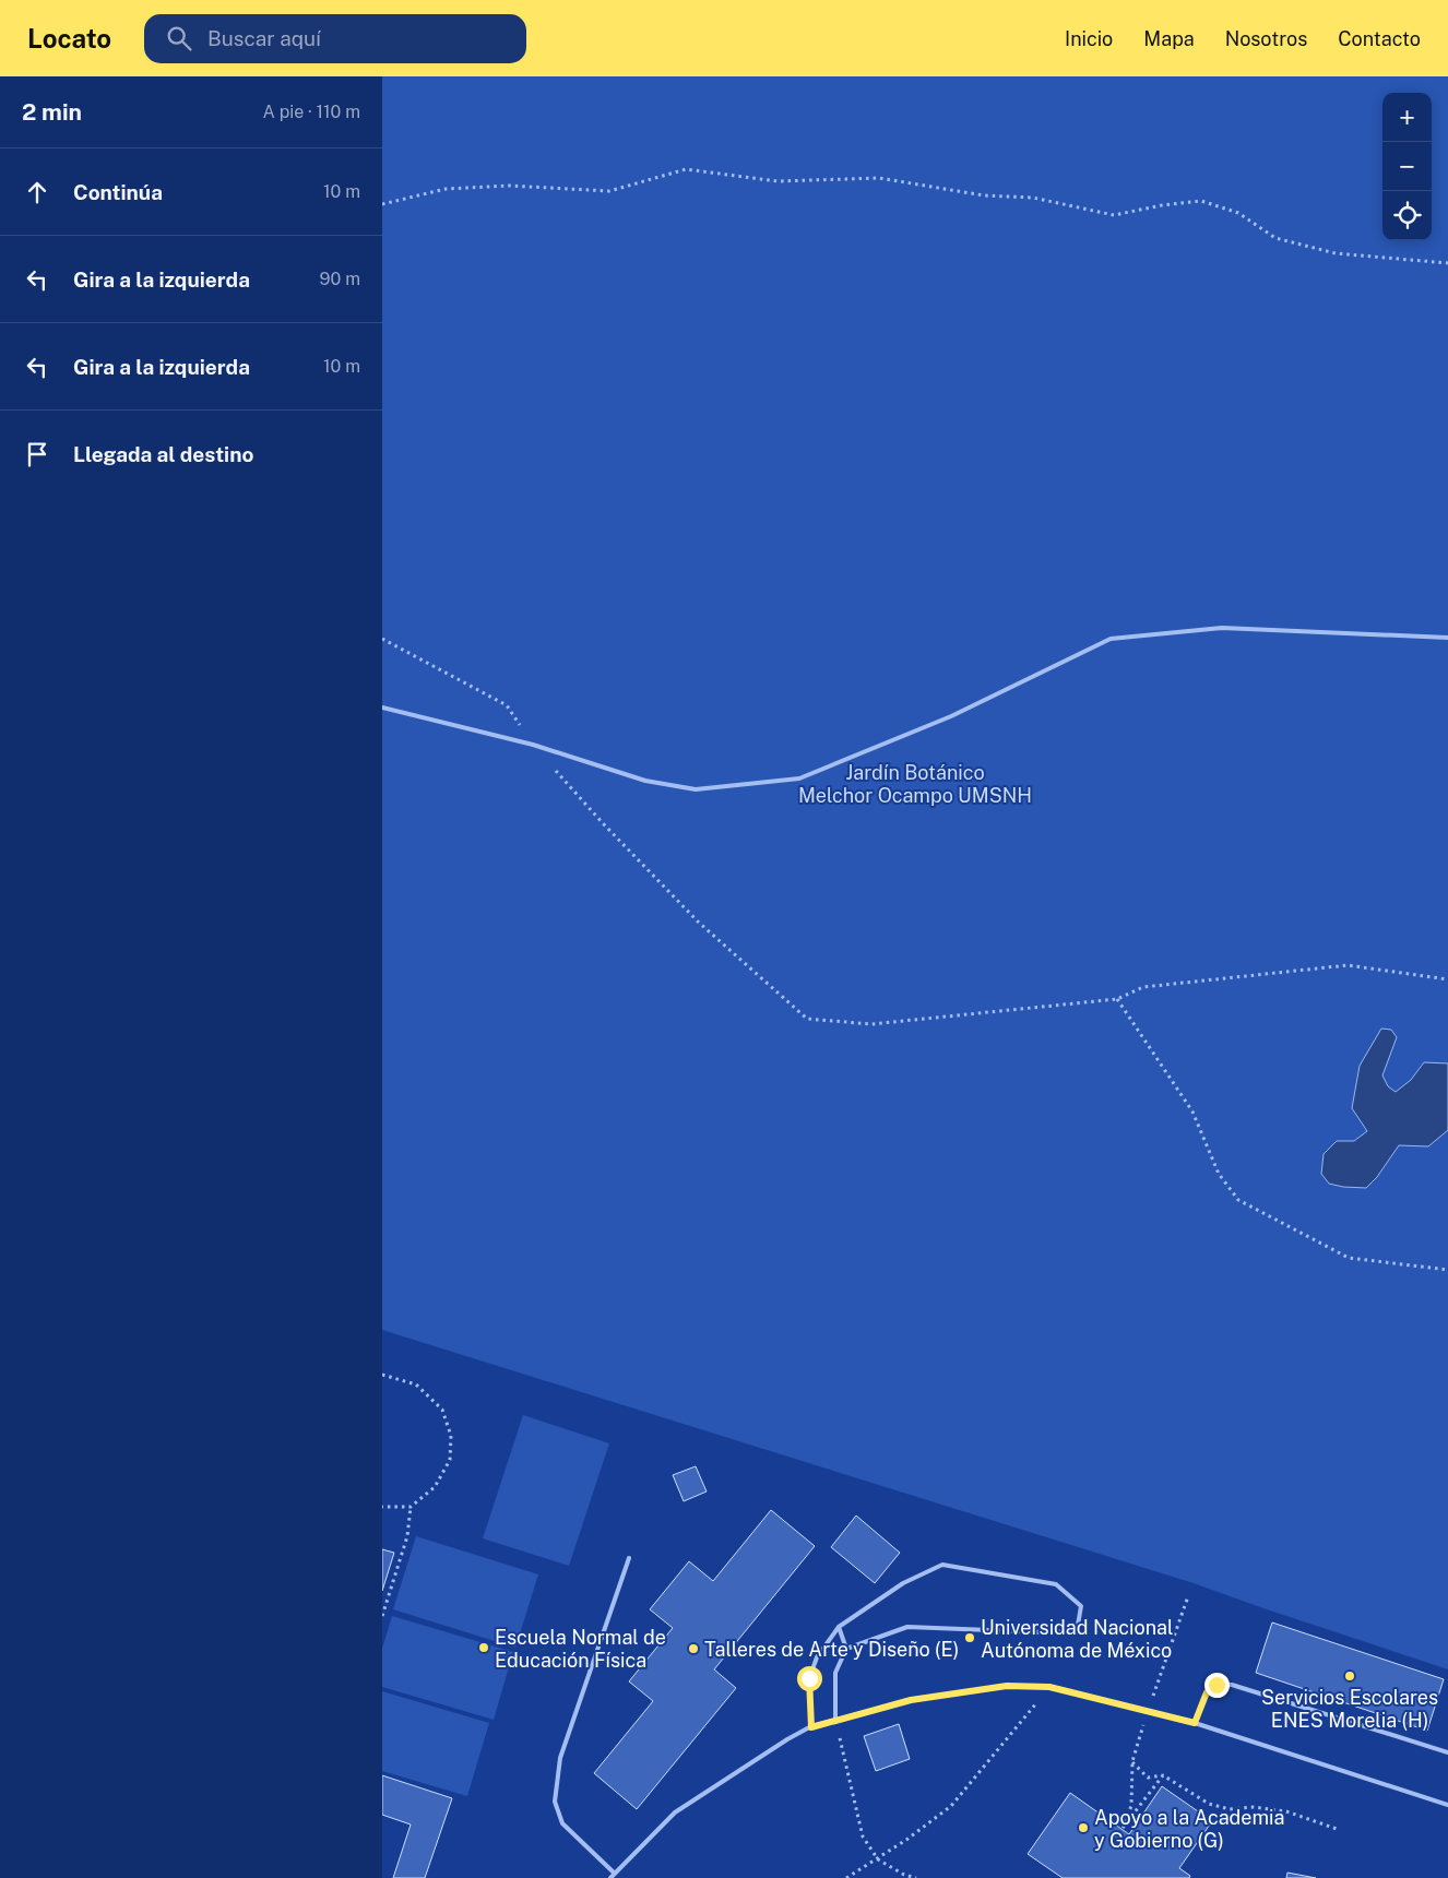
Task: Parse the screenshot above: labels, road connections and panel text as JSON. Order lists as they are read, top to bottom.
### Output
{
  "parks": ["Jardín Botánico Melchor Ocampo UMSNH"],
  "places": [
    "Universidad Nacional Autónoma de México",
    "Escuela Normal de Educación Física",
    "Talleres de Arte y Diseño (E)",
    "Servicios Escolares ENES Morelia (H)",
    "Apoyo a la Academia y Gobierno (G)"
  ],
  "page": {
    "header": "Locato",
    "search": "Buscar aquí",
    "nav": [
      "Inicio",
      "Mapa",
      "Nosotros",
      "Contacto"
    ],
    "heading": ["2 min", "A pie · 110 m"],
    "map_buttons": ["+", "−"],
    "list": [
      ["Continúa", "10 m"],
      ["Gira a la izquierda", "90 m"],
      ["Gira a la izquierda", "10 m"],
      "Llegada al destino"
    ]
  }
}
